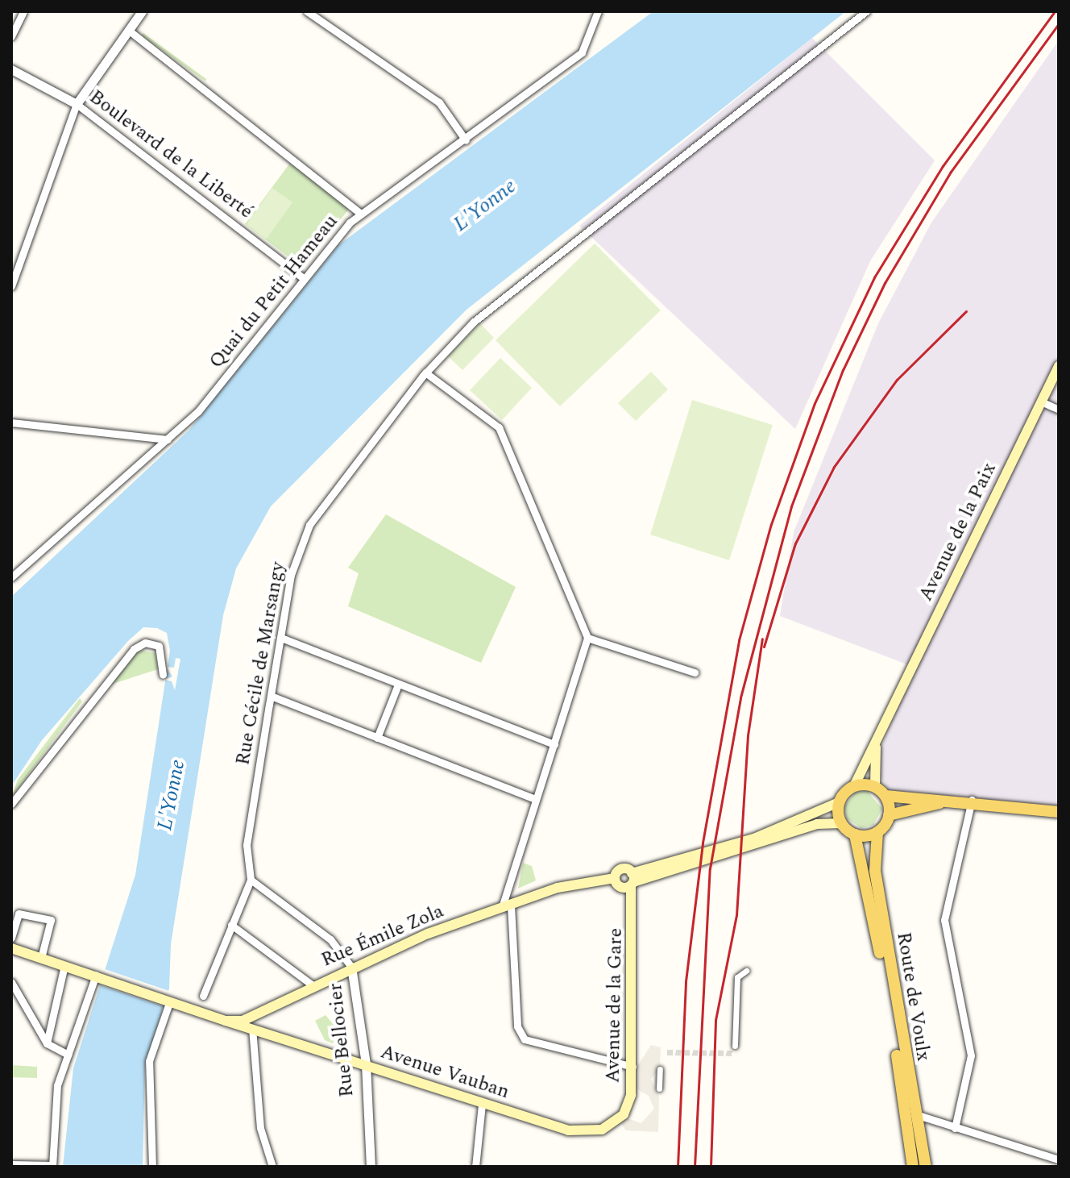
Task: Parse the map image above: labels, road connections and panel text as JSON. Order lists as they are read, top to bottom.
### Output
{
  "streets": {
    "main road": [
      "Avenue de la Paix",
      "Rue Émile Zola",
      "Route de Voulx",
      "Avenue de la Gare",
      "Avenue Vauban"
    ],
    "street": [
      "Boulevard de la Liberté",
      "Quai du Petit Hameau",
      "Rue Cécile de Marsangy",
      "Rue Bellocier"
    ]
  },
  "crossings": [
    ["Boulevard de la Liberté", "Quai du Petit Hameau"],
    ["Rue Cécile de Marsangy", "Rue Émile Zola"],
    ["Rue Cécile de Marsangy", "Rue Bellocier"],
    ["Rue Émile Zola", "Avenue de la Gare"],
    ["Rue Émile Zola", "Rue Bellocier"],
    ["Rue Émile Zola", "Avenue Vauban"],
    ["Avenue de la Gare", "Avenue Vauban"],
    ["Rue Bellocier", "Avenue Vauban"]
  ],
  "water": ["L'Yonne"]
}
